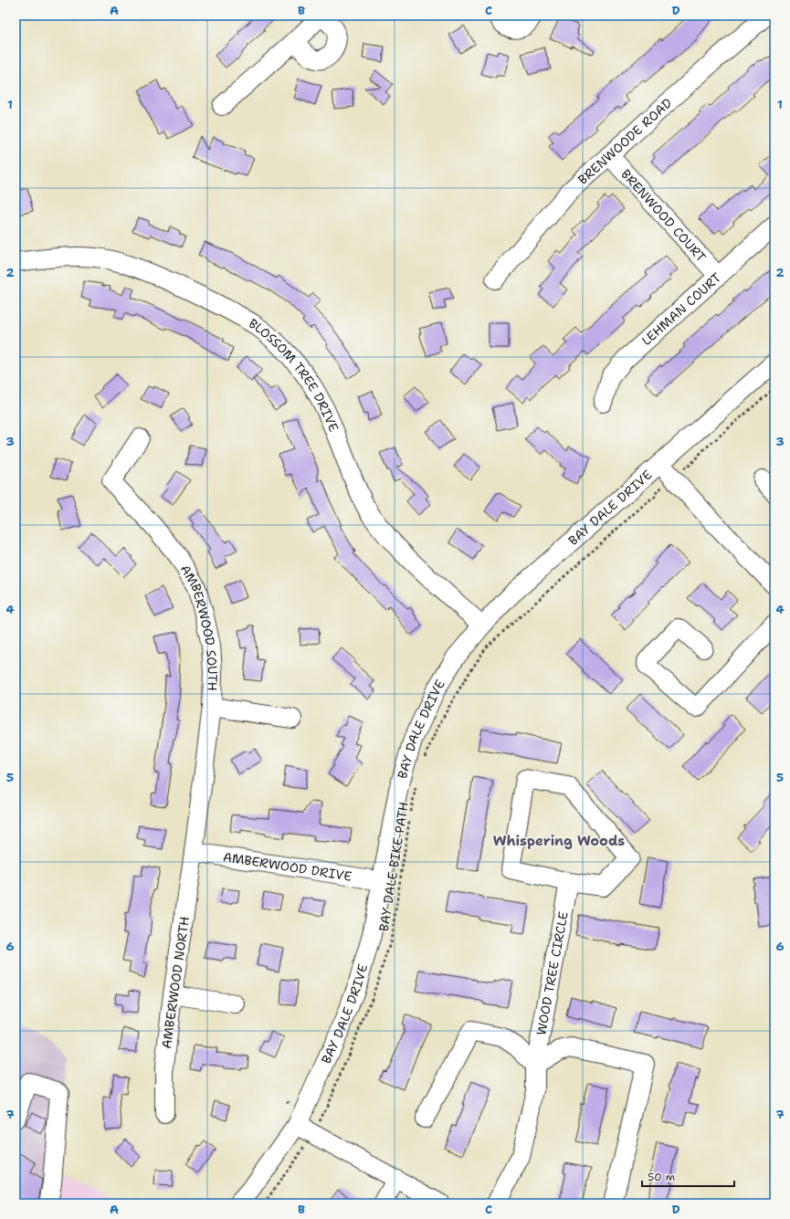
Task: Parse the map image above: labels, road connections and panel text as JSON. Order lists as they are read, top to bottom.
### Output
{
  "streets": {
    "street": [
      "BRENWOODE ROAD",
      "BRENWOOD COURT",
      "LEHMAN COURT",
      "BLOSSOM TREE DRIVE",
      "BAY DALE DRIVE",
      "AMBERWOOD SOUTH",
      "AMBERWOOD DRIVE",
      "WOOD TREE CIRCLE",
      "AMBERWOOD NORTH"
    ],
    "path": ["BAY DALE BIKE PATH"]
  },
  "crossings": [
    ["BRENWOODE ROAD", "BRENWOOD COURT"],
    ["BRENWOOD COURT", "LEHMAN COURT"],
    ["BLOSSOM TREE DRIVE", "BAY DALE DRIVE"],
    ["BAY DALE DRIVE", "AMBERWOOD DRIVE"],
    ["AMBERWOOD SOUTH", "AMBERWOOD DRIVE"],
    ["AMBERWOOD SOUTH", "AMBERWOOD NORTH"],
    ["AMBERWOOD DRIVE", "AMBERWOOD NORTH"]
  ],
  "districts": ["Whispering Woods"],
  "scale_bar": "50 m",
  "grid": {
    "columns": [
      "A",
      "B",
      "C",
      "D"
    ],
    "rows": [
      "1",
      "2",
      "3",
      "4",
      "5",
      "6",
      "7"
    ]
  }
}
